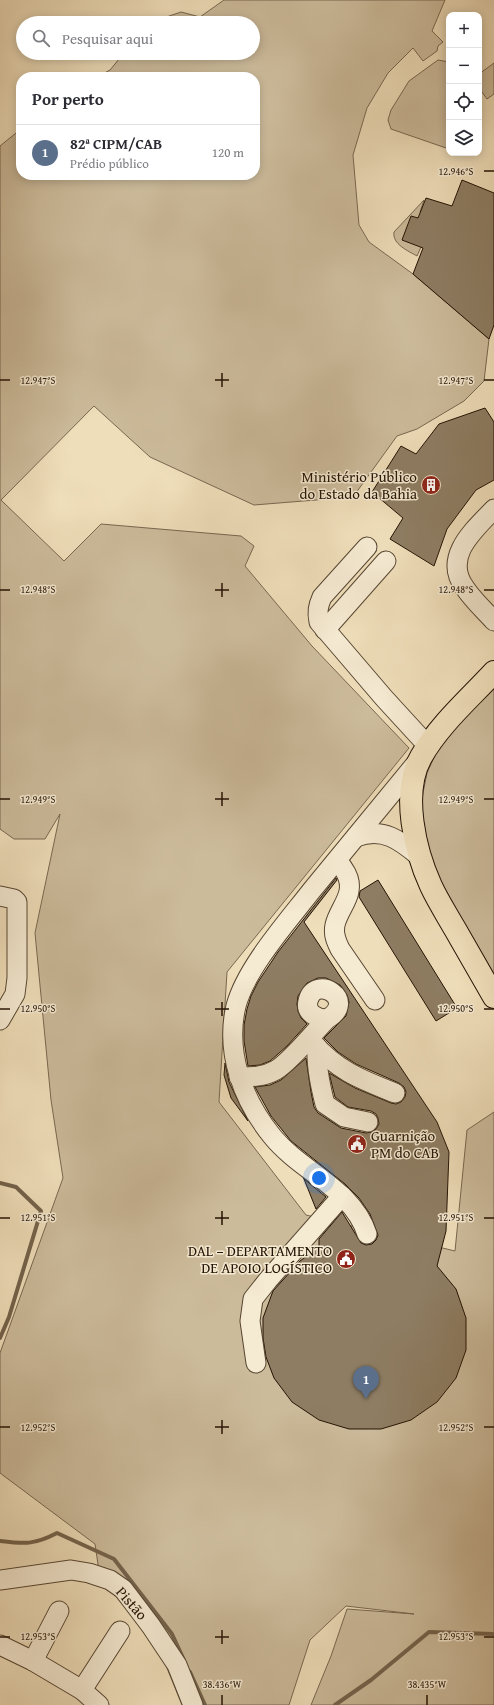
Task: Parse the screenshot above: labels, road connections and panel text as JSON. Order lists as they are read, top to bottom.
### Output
{
  "streets": {
    "street": ["Pistão"]
  },
  "places": {
    "building": ["Ministério Público do Estado da Bahia"],
    "public building": ["Guarnição PM do CAB", "DAL – DEPARTAMENTO DE APOIO LOGÍSTICO"]
  },
  "page": {
    "map_buttons": ["+", "−"],
    "search": "Pesquisar aqui",
    "heading": "Por perto",
    "list": [
      {
        "mark": "1",
        "name": "82ª CIPM/CAB",
        "note": "Prédio público",
        "value": "120 m"
      }
    ],
    "pins": "1"
  },
  "coordinates": [
    "12.946°S",
    "12.947°S",
    "12.948°S",
    "12.949°S",
    "12.950°S",
    "12.951°S",
    "12.952°S",
    "12.953°S",
    "38.436°W",
    "38.435°W"
  ]
}
